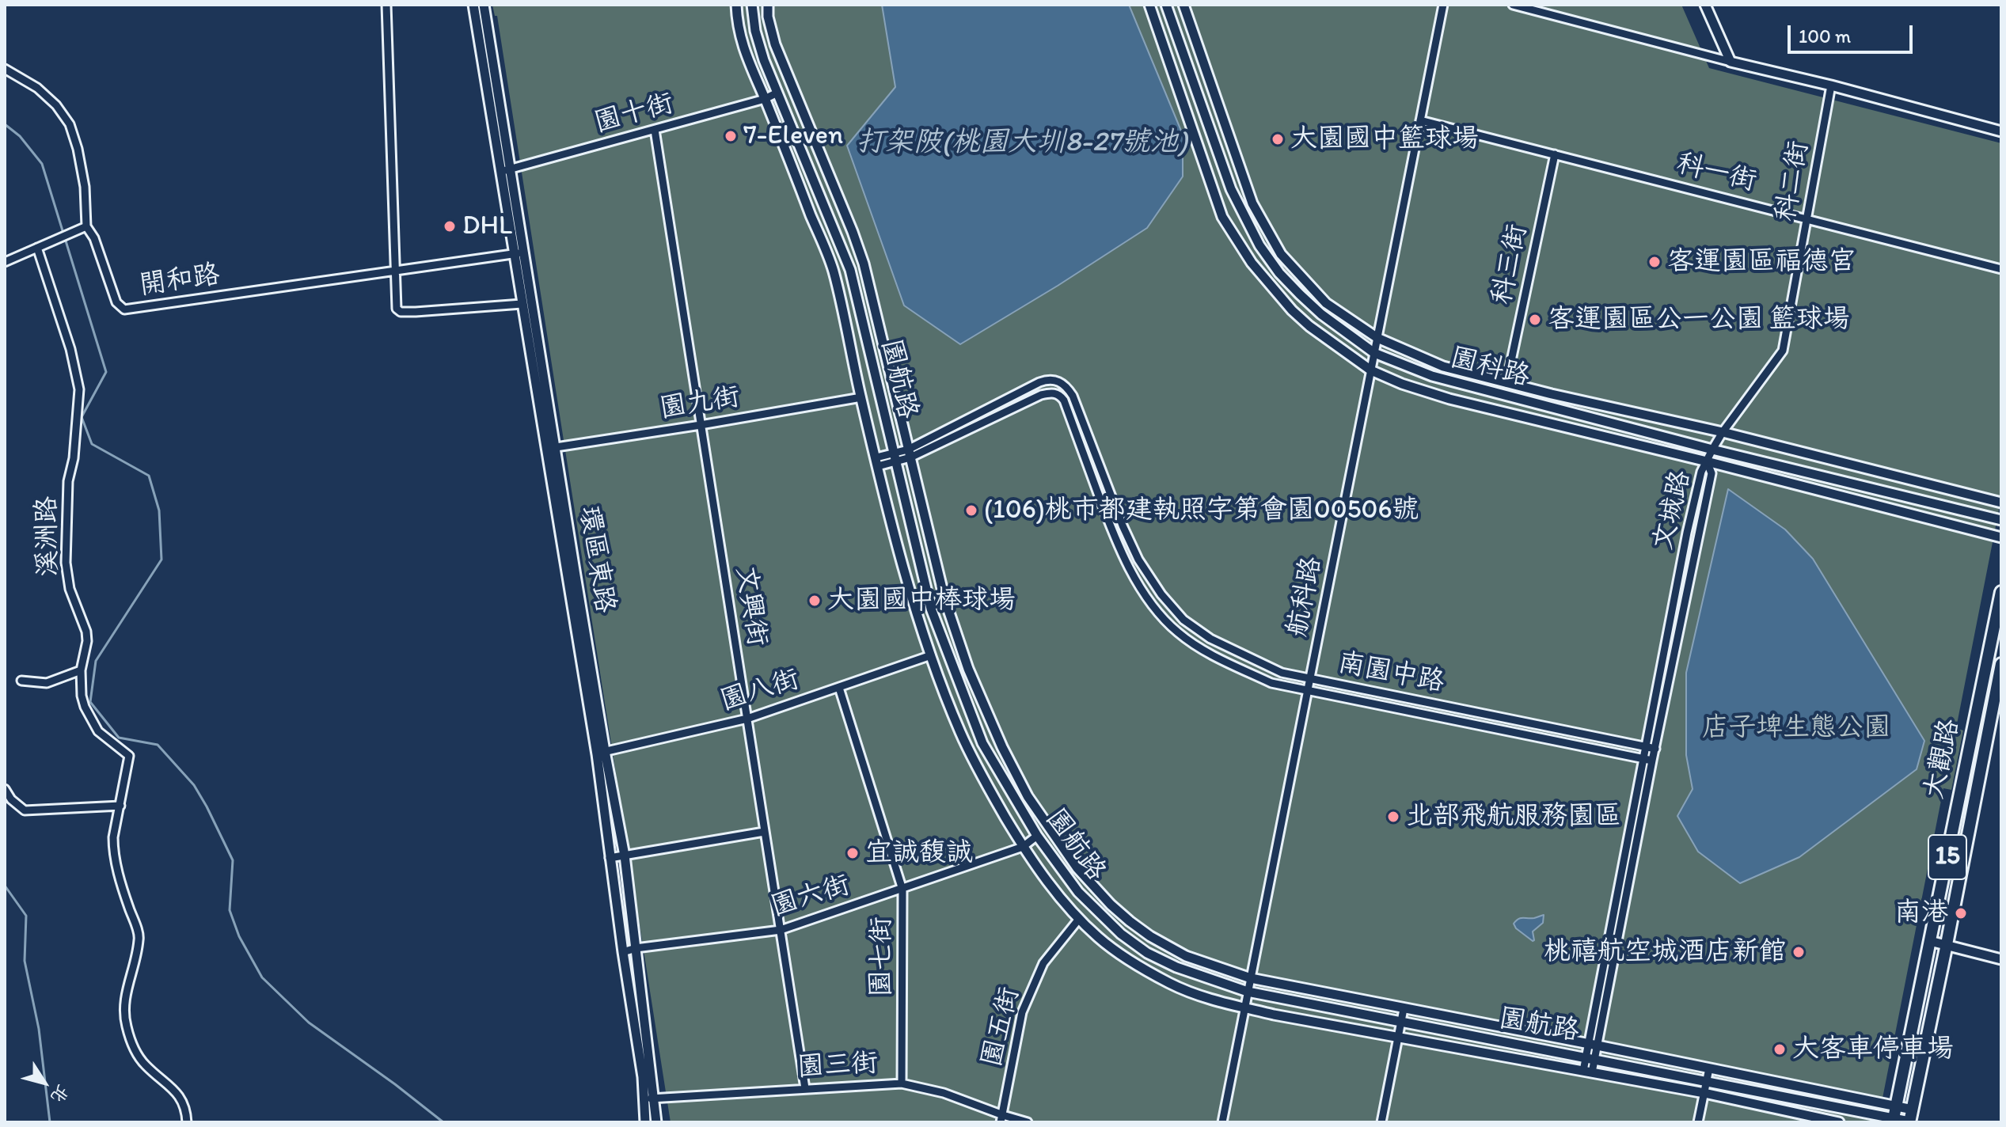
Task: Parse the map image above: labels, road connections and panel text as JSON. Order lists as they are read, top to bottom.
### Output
{
  "streets": {
    "main road": ["大觀路", "15"],
    "street": [
      "園十街",
      "科一街",
      "科二街",
      "科三街",
      "開和路",
      "園科路",
      "園航路",
      "園九街",
      "文城路",
      "溪洲路",
      "環區東路",
      "航科路",
      "文興街",
      "南園中路",
      "園八街",
      "園六街",
      "園七街",
      "園五街",
      "園三街"
    ]
  },
  "crossings": [
    ["園十街", "園航路"],
    ["園十街", "環區東路"],
    ["園十街", "文興街"],
    ["科一街", "科二街"],
    ["科一街", "科三街"],
    ["科一街", "航科路"],
    ["科二街", "園科路"],
    ["科二街", "文城路"],
    ["開和路", "環區東路"],
    ["園科路", "航科路"],
    ["園航路", "文城路"],
    ["園航路", "航科路"],
    ["園航路", "南園中路"],
    ["園航路", "大觀路"],
    ["園航路", "園六街"],
    ["園九街", "環區東路"],
    ["園九街", "文興街"],
    ["文城路", "南園中路"],
    ["環區東路", "園八街"],
    ["環區東路", "園六街"],
    ["環區東路", "園三街"],
    ["航科路", "南園中路"],
    ["文興街", "園八街"],
    ["文興街", "園六街"],
    ["文興街", "園三街"],
    ["園八街", "園七街"],
    ["園六街", "園七街"],
    ["園七街", "園三街"],
    ["園五街", "園三街"]
  ],
  "water": ["打架陂(桃園大圳8-27號池)"],
  "parks": ["店子埤生態公園"],
  "places": [
    "7-Eleven",
    "大園國中籃球場",
    "DHL",
    "客運園區福德宮",
    "客運園區公一公園 籃球場",
    "(106)桃市都建執照字第會園00506號",
    "大園國中棒球場",
    "北部飛航服務園區",
    "宜誠馥誠",
    "南港",
    "桃禧航空城酒店新館",
    "大客車停車場"
  ],
  "scale_bar": "100 m",
  "north": "bottom right"
}
